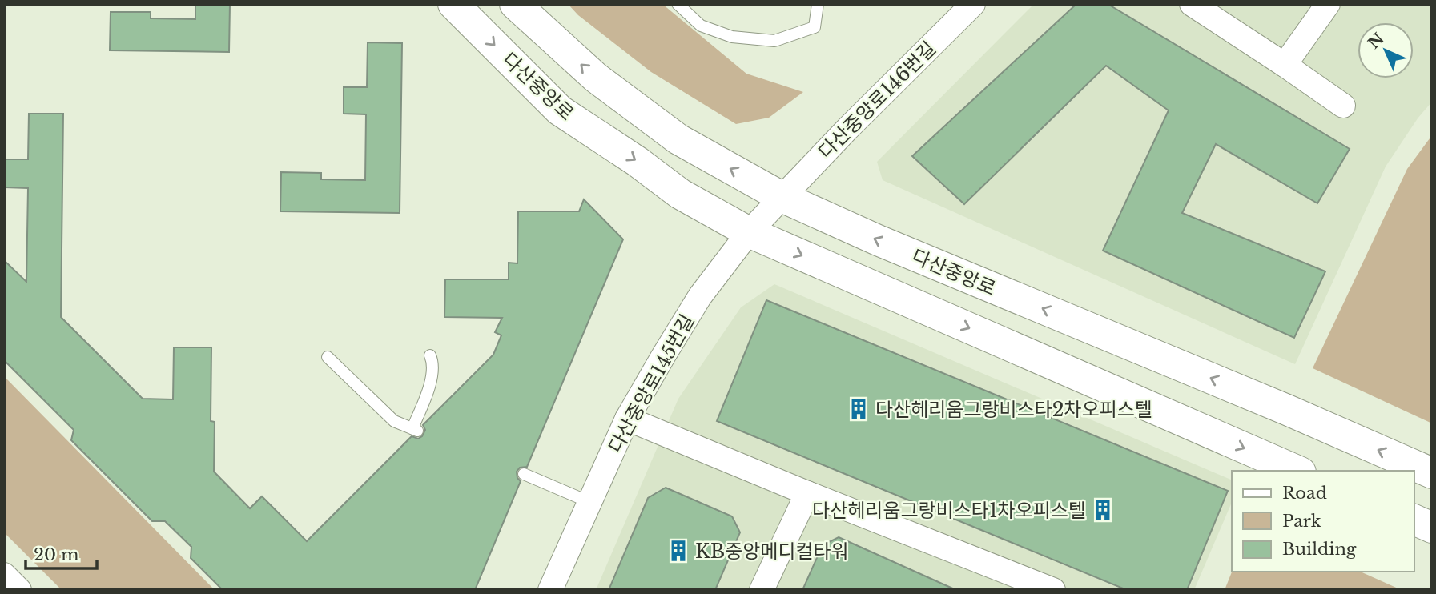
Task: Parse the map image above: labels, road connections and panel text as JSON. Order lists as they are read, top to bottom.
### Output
{
  "streets": {
    "street": ["다산중앙로", "다산중앙로146번길", "다산중앙로145번길"]
  },
  "crossings": [
    ["다산중앙로", "다산중앙로146번길"],
    ["다산중앙로", "다산중앙로145번길"],
    ["다산중앙로146번길", "다산중앙로145번길"]
  ],
  "places": {
    "building": ["다산헤리움그랑비스타2차오피스텔", "다산헤리움그랑비스타1차오피스텔", "KB중앙메디컬타워"]
  },
  "legend": ["Road", "Park", "Building"],
  "scale_bar": "20 m",
  "north": "top left"
}
